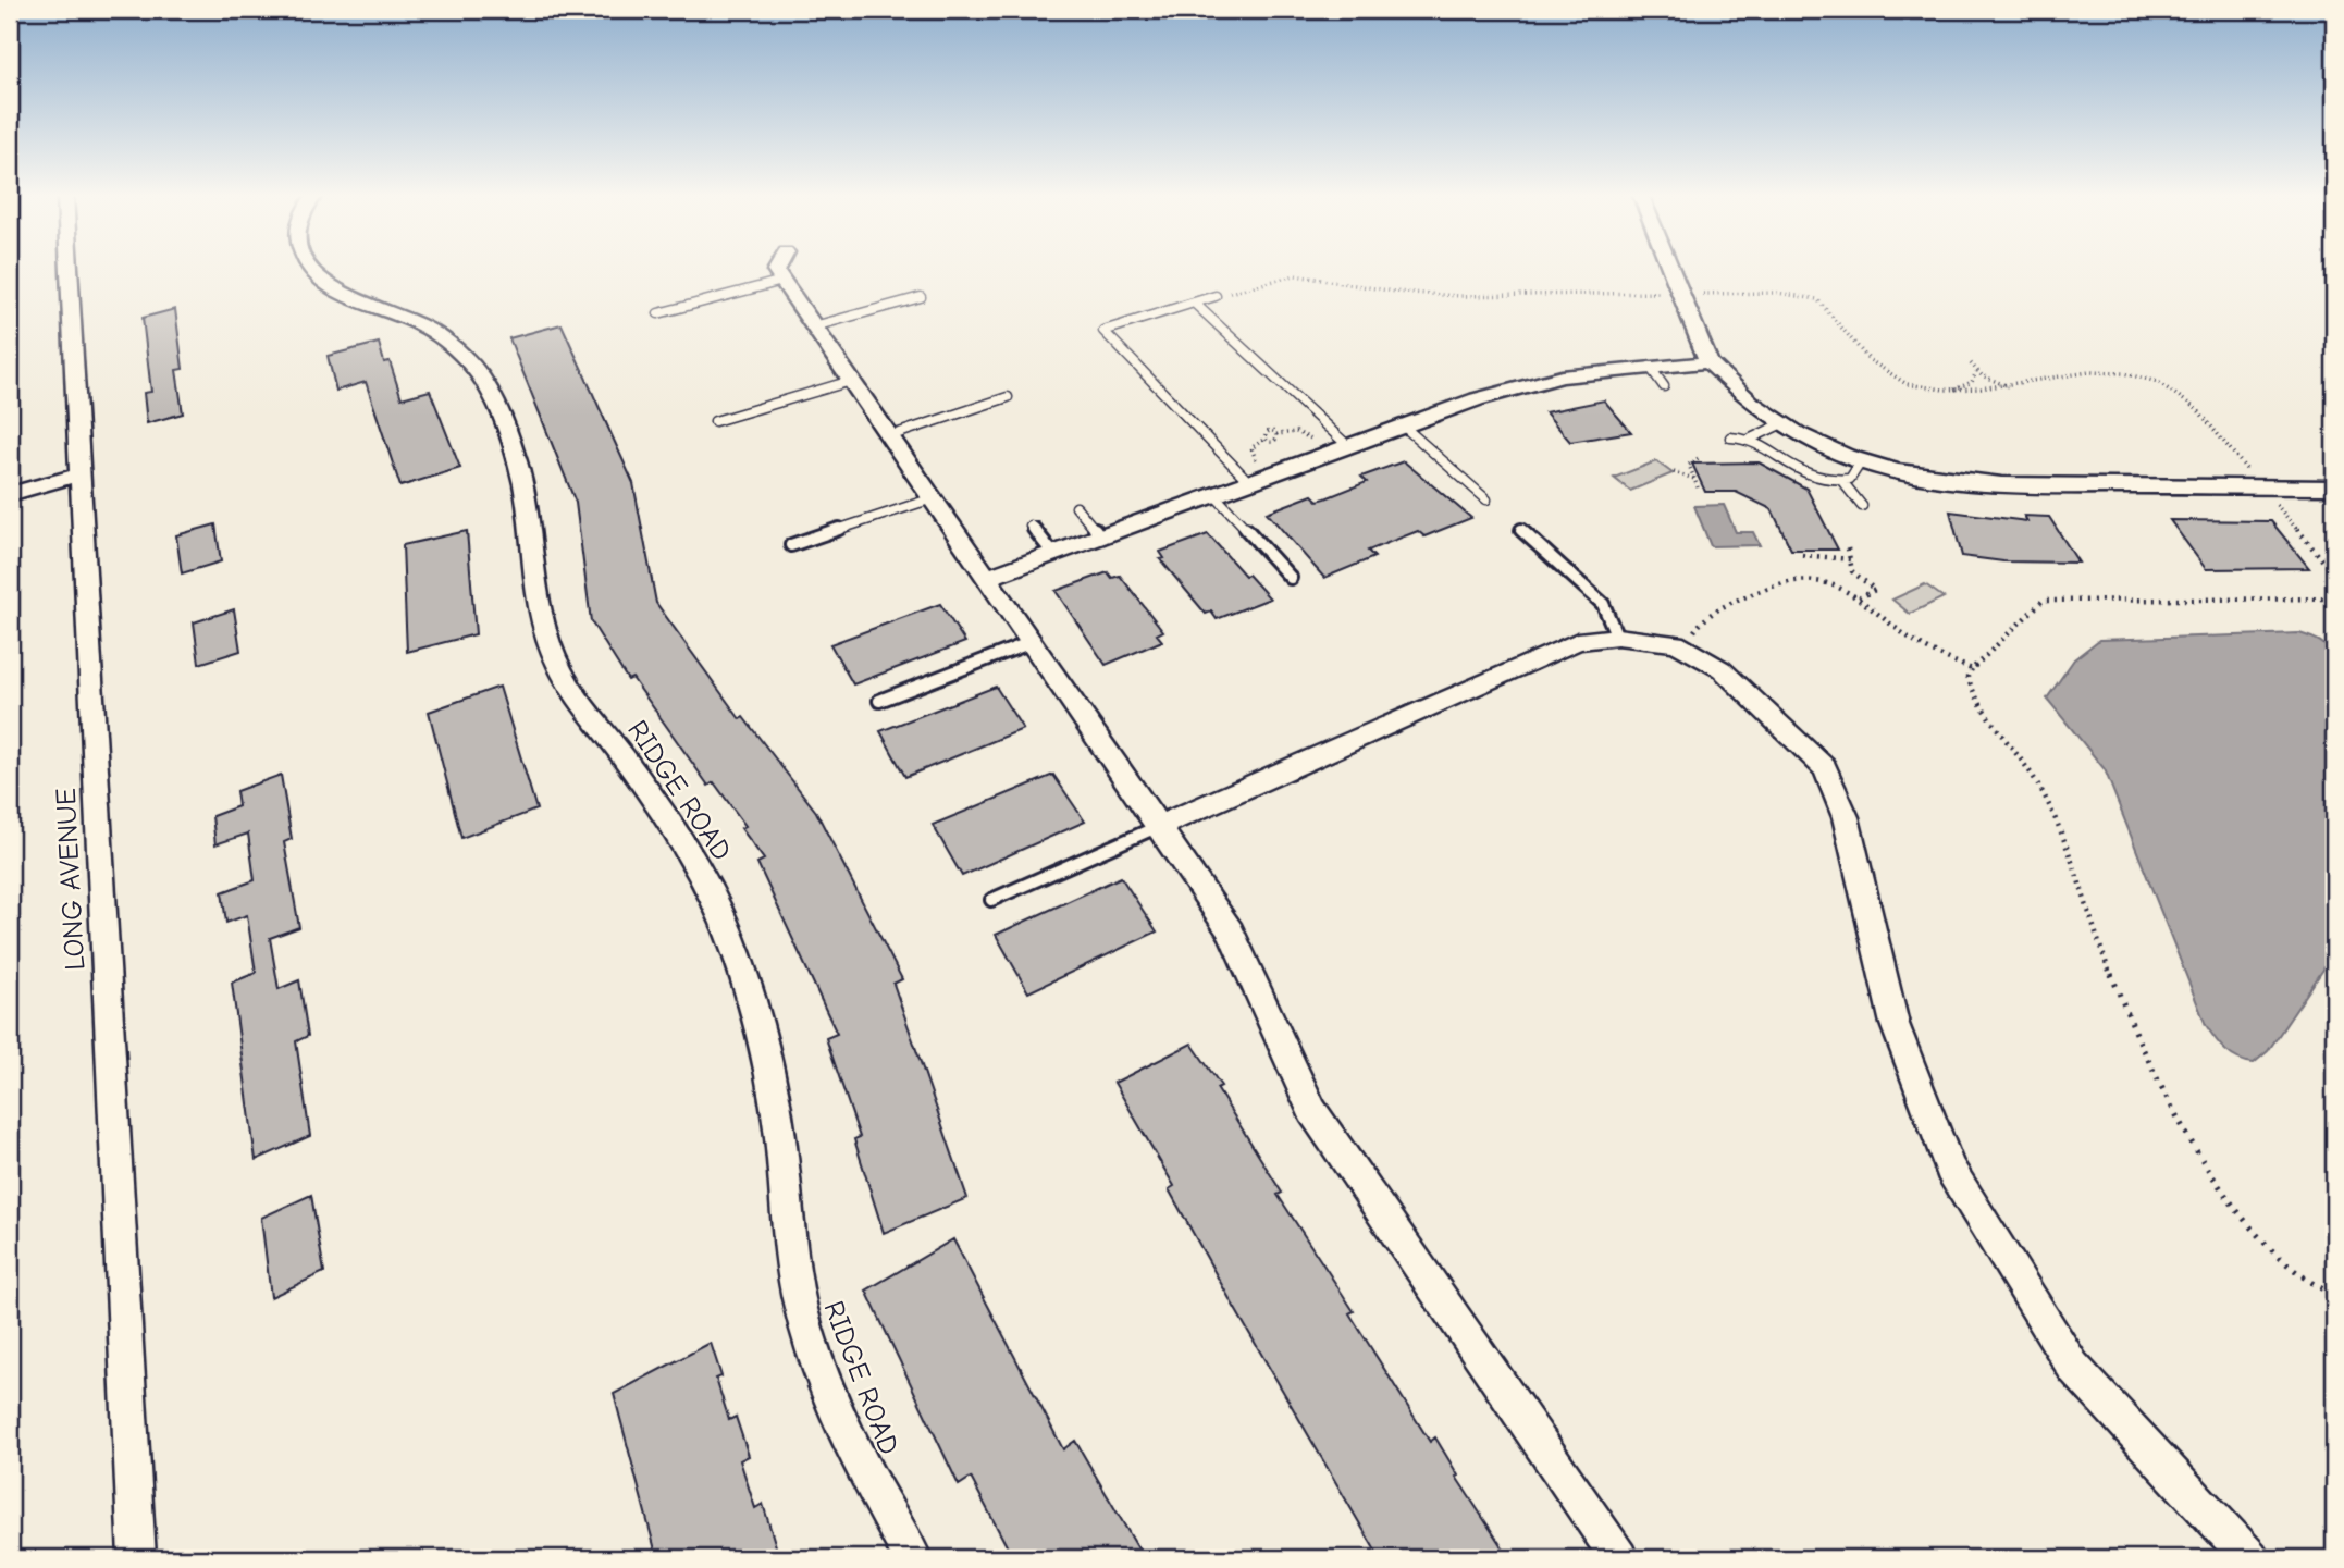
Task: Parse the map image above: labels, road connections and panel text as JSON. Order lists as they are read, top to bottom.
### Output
{
  "streets": {
    "street": ["RIDGE ROAD", "LONG AVENUE"]
  }
}
